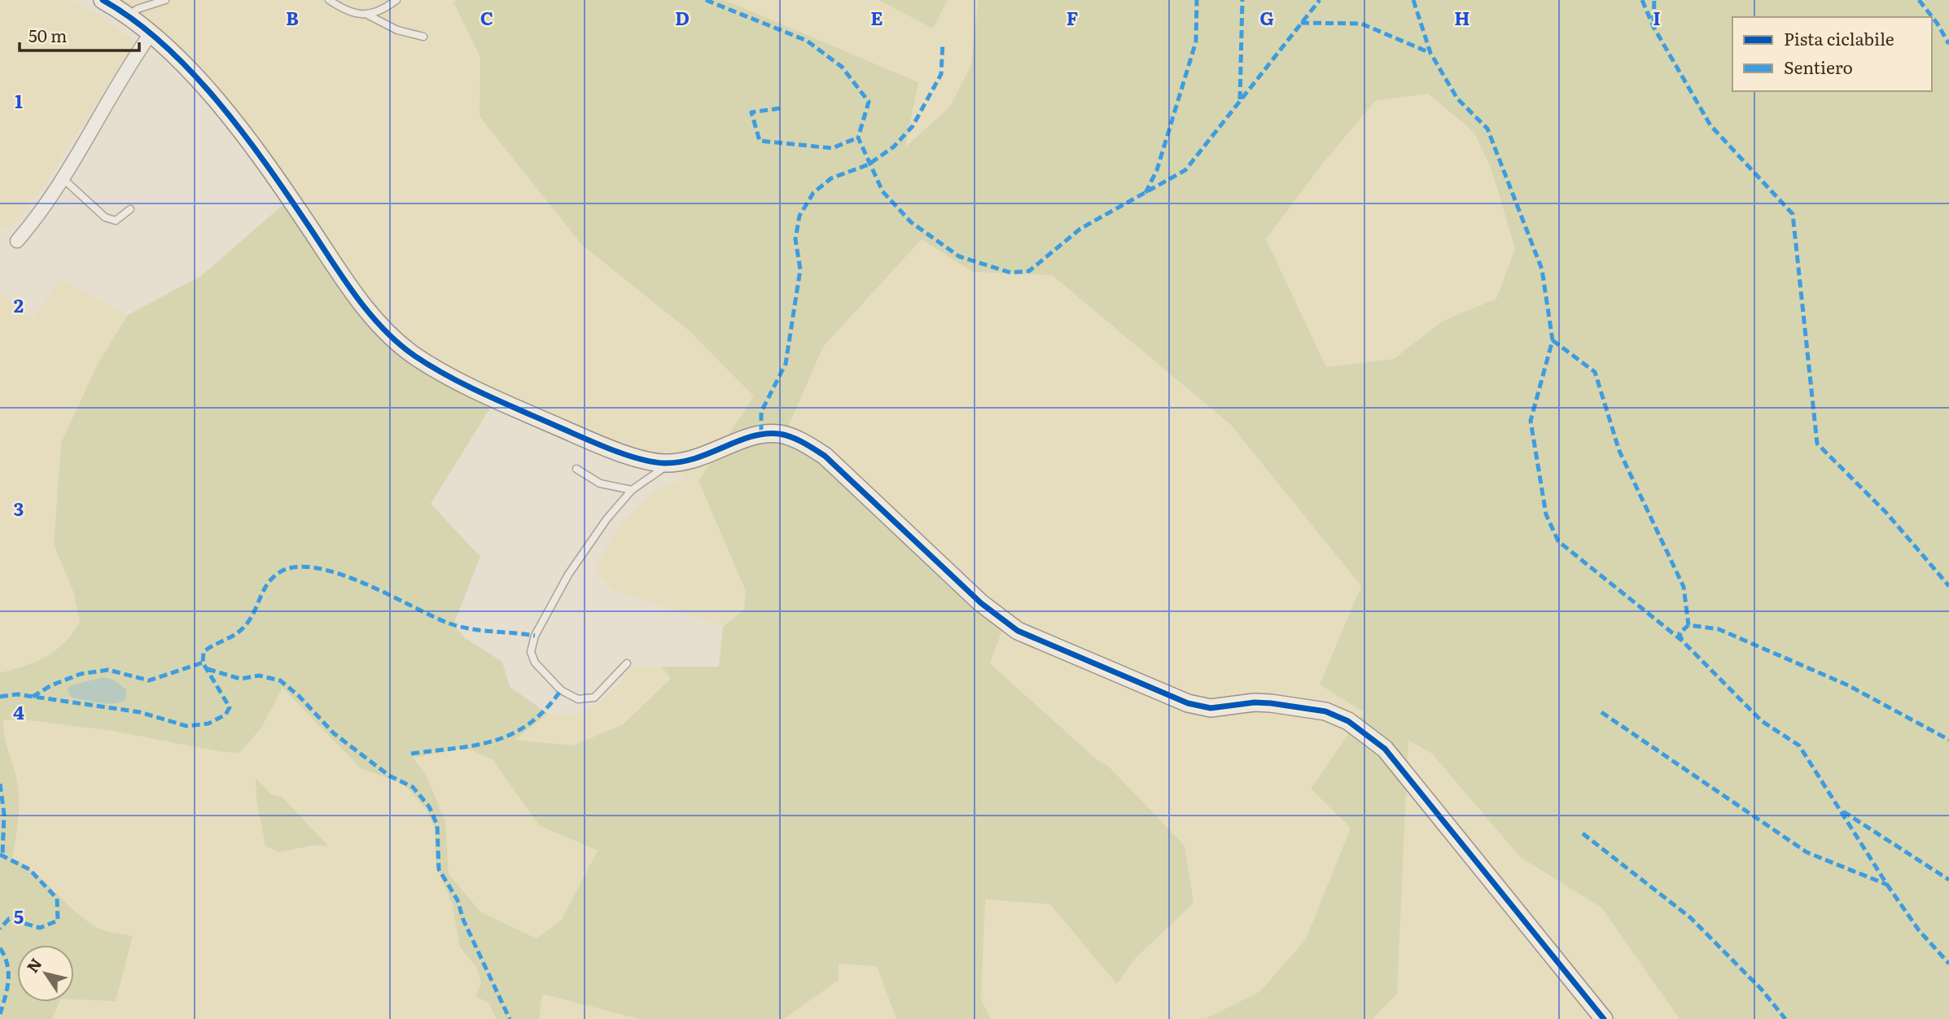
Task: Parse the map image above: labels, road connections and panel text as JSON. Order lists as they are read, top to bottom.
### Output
{
  "legend": ["Pista ciclabile", "Sentiero"],
  "scale_bar": "50 m",
  "north": "top left",
  "grid": {
    "columns": [
      "B",
      "C",
      "D",
      "E",
      "F",
      "G",
      "H",
      "I"
    ],
    "rows": [
      "1",
      "2",
      "3",
      "4",
      "5"
    ]
  }
}
